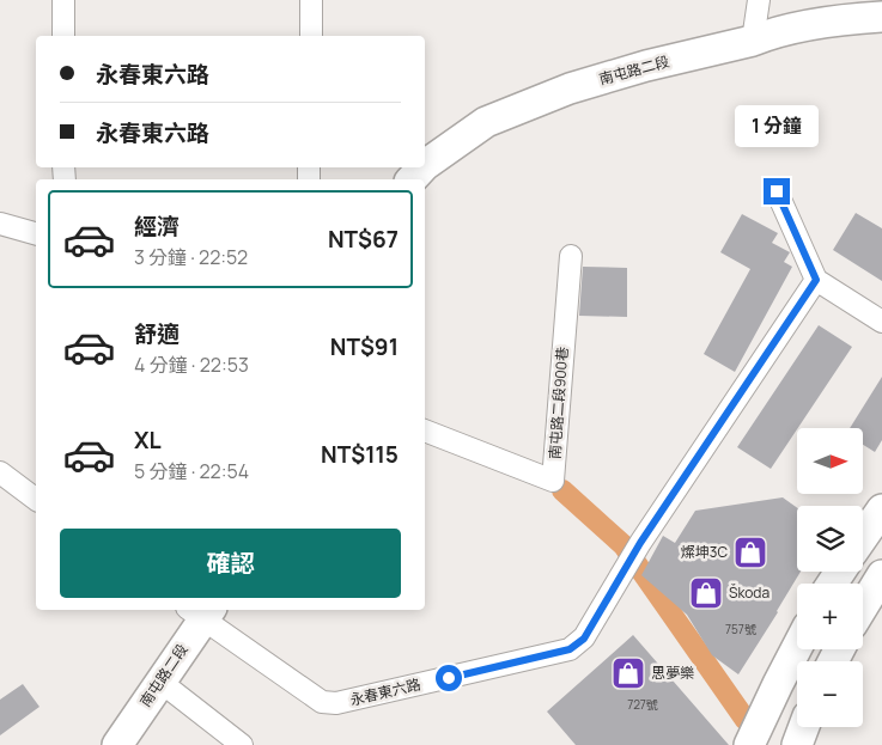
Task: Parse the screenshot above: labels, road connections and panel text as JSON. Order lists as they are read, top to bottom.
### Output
{
  "streets": {
    "main road": ["南屯路二段"],
    "street": ["南屯路二段900巷", "永春東六路"]
  },
  "crossings": [
    ["南屯路二段", "永春東六路"]
  ],
  "places": {
    "shop": ["燦坤3C", "Škoda", "思夢樂"]
  },
  "house_numbers": ["757號", "727號"],
  "north": "right",
  "page": {
    "banner": ["永春東六路", "永春東六路"],
    "bubble": "1 分鐘",
    "list": [
      {
        "name": "經濟",
        "note": "3 分鐘 · 22:52",
        "value": "NT$67"
      },
      {
        "name": "舒適",
        "note": "4 分鐘 · 22:53",
        "value": "NT$91"
      },
      {
        "name": "XL",
        "note": "5 分鐘 · 22:54",
        "value": "NT$115"
      }
    ],
    "map_buttons": ["+", "−"],
    "buttons": "確認"
  }
}
